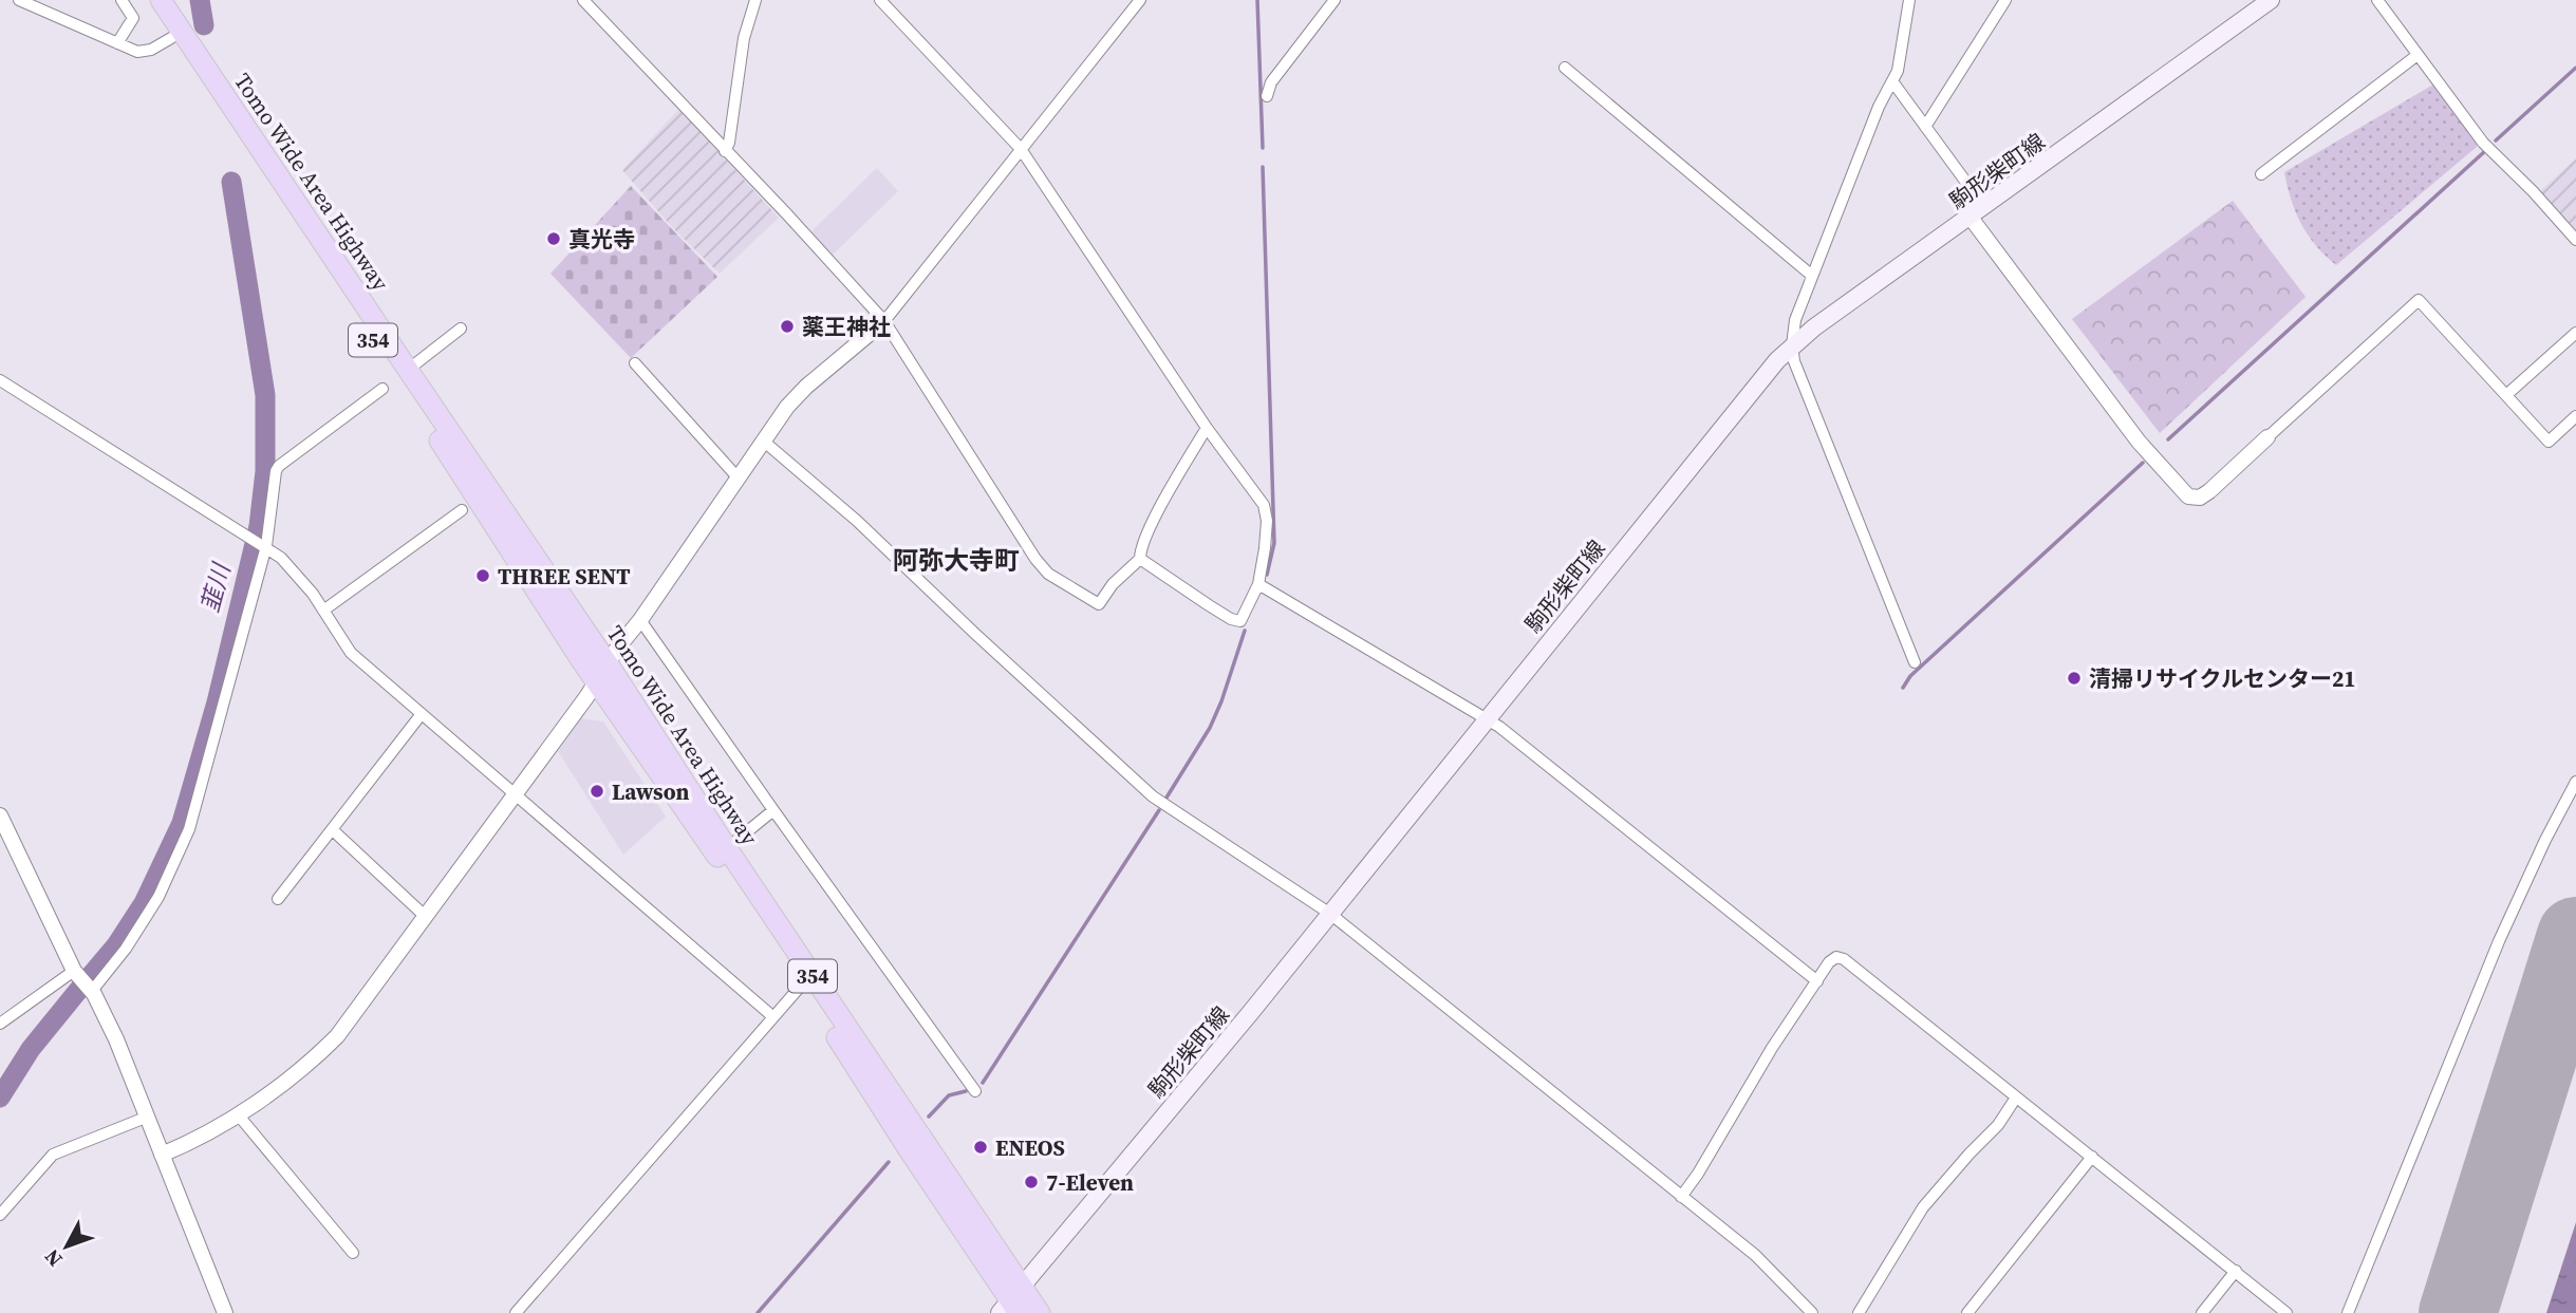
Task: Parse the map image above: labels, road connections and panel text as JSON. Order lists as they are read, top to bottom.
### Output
{
  "streets": {
    "highway": ["Tomo Wide Area Highway", "354"],
    "main road": ["駒形柴町線"]
  },
  "crossings": [
    ["駒形柴町線", "Tomo Wide Area Highway"]
  ],
  "districts": ["阿弥大寺町"],
  "water": ["韮川"],
  "places": [
    "真光寺",
    "薬王神社",
    "THREE SENT",
    "清掃リサイクルセンター21",
    "Lawson",
    "ENEOS",
    "7-Eleven"
  ],
  "north": "bottom left"
}
